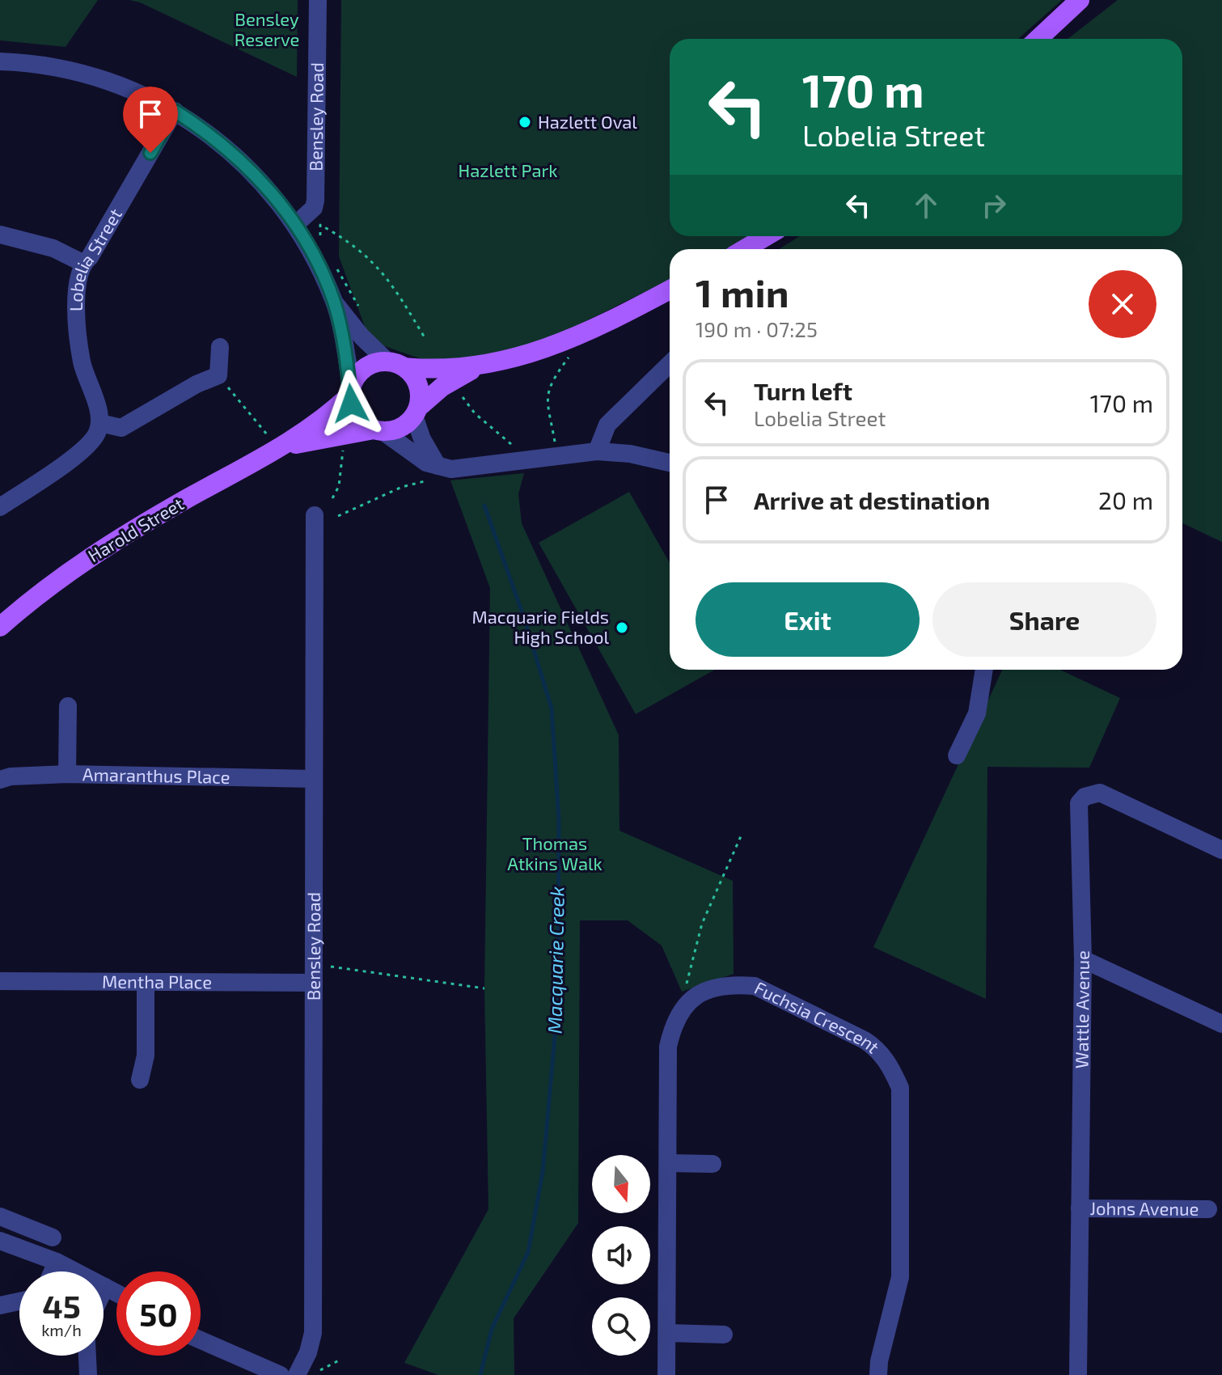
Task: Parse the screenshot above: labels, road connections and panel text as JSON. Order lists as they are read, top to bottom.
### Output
{
  "streets": {
    "main road": ["Harold Street"],
    "street": [
      "Bensley Road",
      "Lobelia Street",
      "Amaranthus Place",
      "Mentha Place",
      "Wattle Avenue",
      "Fuchsia Crescent",
      "Johns Avenue"
    ]
  },
  "crossings": [
    ["Bensley Road", "Amaranthus Place"],
    ["Bensley Road", "Mentha Place"],
    ["Wattle Avenue", "Johns Avenue"]
  ],
  "water": ["Macquarie Creek"],
  "parks": ["Bensley Reserve", "Hazlett Park", "Thomas Atkins Walk"],
  "places": ["Hazlett Oval", "Macquarie Fields High School"],
  "north": "bottom",
  "page": {
    "turn": ["170 m", "Lobelia Street"],
    "heading": ["1 min", "190 m · 07:25"],
    "list": [
      {
        "name": "Turn left",
        "note": "Lobelia Street",
        "value": "170 m"
      },
      {
        "name": "Arrive at destination",
        "value": "20 m"
      }
    ],
    "buttons": ["Exit", "Share"],
    "speed": "45 km/h",
    "limit": "50"
  }
}
